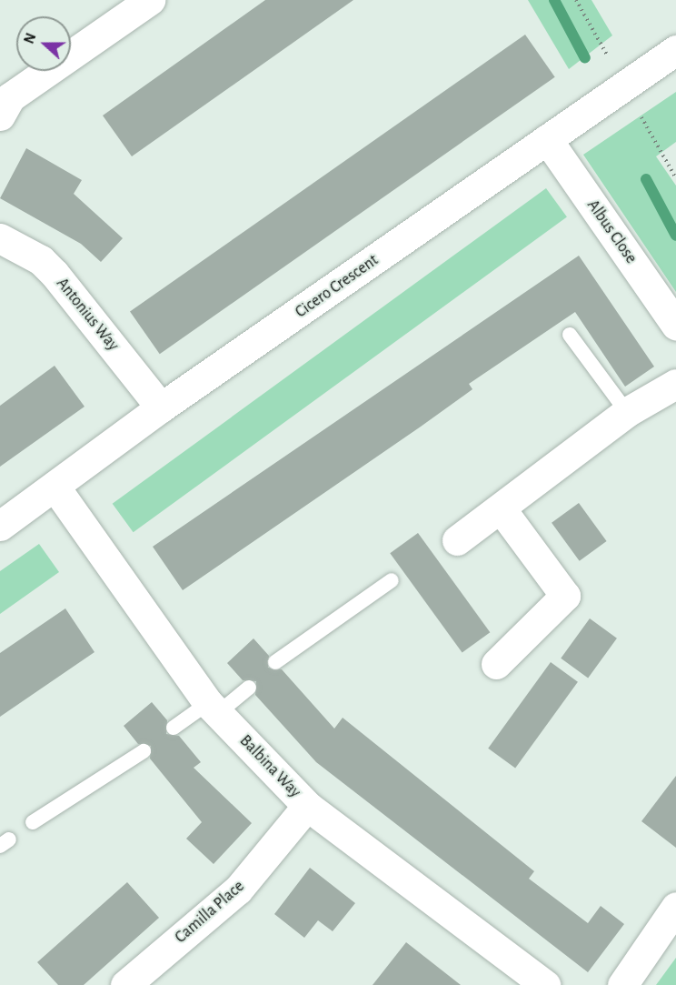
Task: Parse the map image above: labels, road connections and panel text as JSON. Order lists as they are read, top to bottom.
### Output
{
  "streets": {
    "street": [
      "Albus Close",
      "Cicero Crescent",
      "Antonius Way",
      "Balbina Way",
      "Camilla Place"
    ]
  },
  "crossings": [
    ["Albus Close", "Cicero Crescent"],
    ["Cicero Crescent", "Antonius Way"],
    ["Cicero Crescent", "Balbina Way"],
    ["Balbina Way", "Camilla Place"]
  ],
  "north": "left"
}
